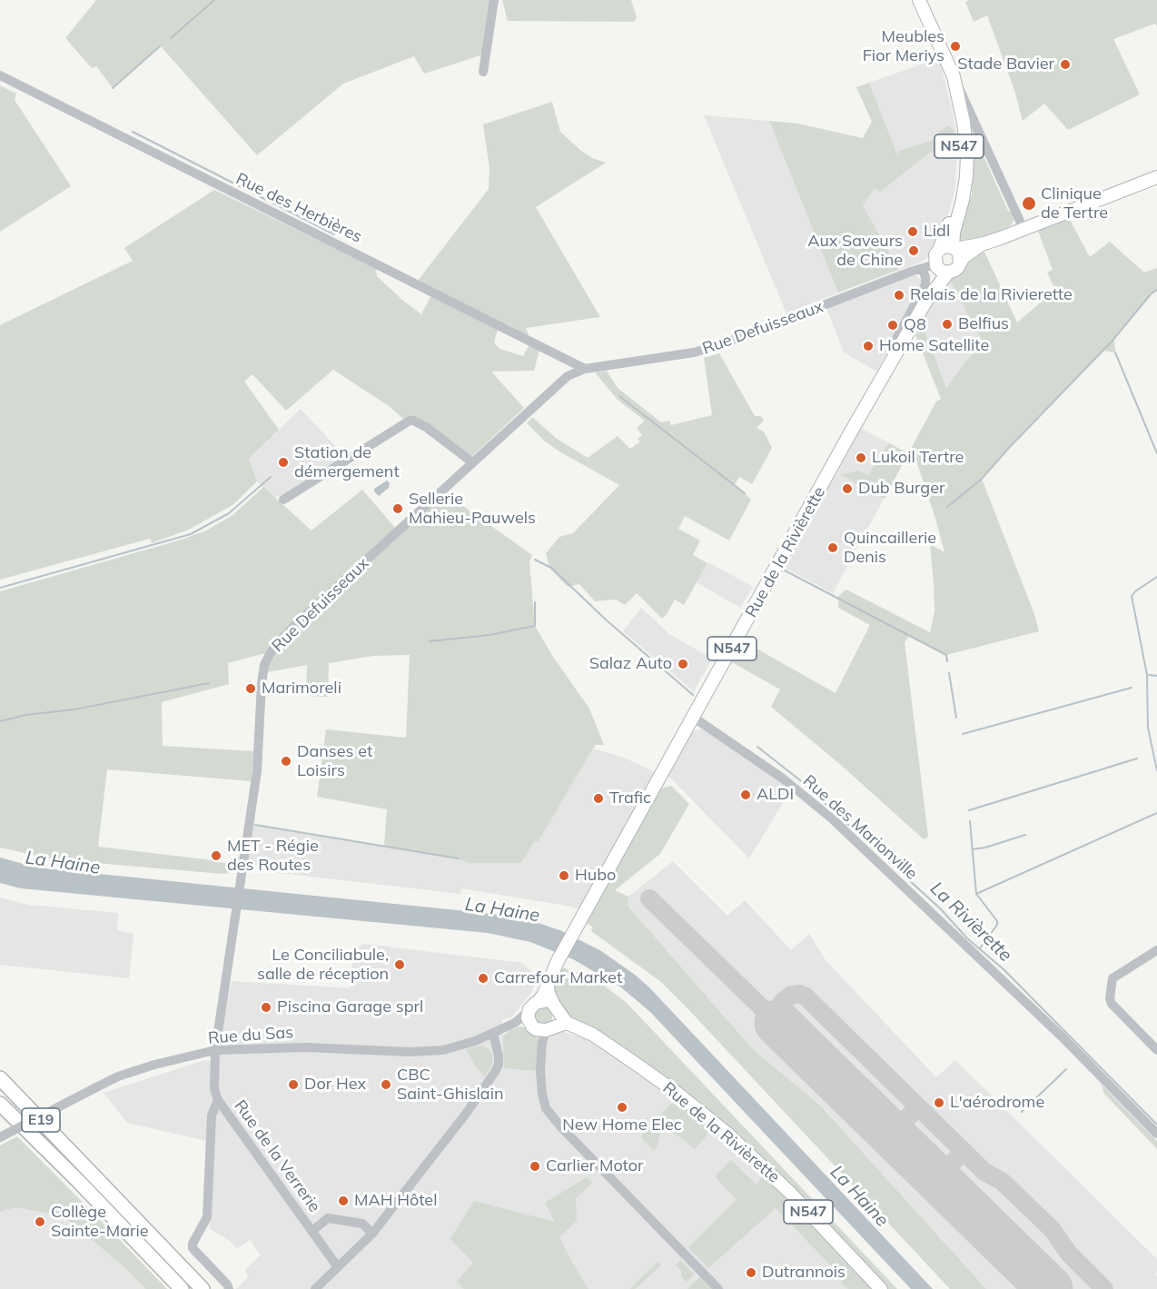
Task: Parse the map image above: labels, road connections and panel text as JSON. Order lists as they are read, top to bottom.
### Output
{
  "streets": {
    "highway": ["E19"],
    "main road": ["N547", "Rue de la Rivièrette"],
    "street": [
      "Rue des Herbières",
      "Rue Defuisseaux",
      "Rue des Marionville",
      "Rue du Sas",
      "Rue de la Verrerie"
    ]
  },
  "crossings": [
    ["N547", "Rue Defuisseaux"],
    ["N547", "Rue de la Rivièrette"],
    ["Rue des Herbières", "Rue Defuisseaux"],
    ["Rue Defuisseaux", "Rue de la Rivièrette"],
    ["Rue Defuisseaux", "Rue du Sas"],
    ["Rue Defuisseaux", "Rue de la Verrerie"],
    ["Rue de la Rivièrette", "Rue des Marionville"],
    ["Rue de la Rivièrette", "Rue du Sas"]
  ],
  "water": ["La Haine", "La Rivièrette"],
  "places": [
    "Meubles Fior Meriys",
    "Stade Bavier",
    "Clinique de Tertre",
    "Lidl",
    "Aux Saveurs de Chine",
    "Relais de la Rivierette",
    "Belfius",
    "Q8",
    "Home Satellite",
    "Lukoil Tertre",
    "Station de démergement",
    "Dub Burger",
    "Sellerie Mahieu-Pauwels",
    "Quincaillerie Denis",
    "Salaz Auto",
    "Marimoreli",
    "Danses et Loisirs",
    "ALDI",
    "Trafic",
    "MET - Régie des Routes",
    "Hubo",
    "Le Conciliabule, salle de réception",
    "Carrefour Market",
    "Piscina Garage sprl",
    "Dor Hex",
    "CBC Saint-Ghislain",
    "L'aérodrome",
    "New Home Elec",
    "Carlier Motor",
    "MAH Hôtel",
    "Collège Sainte-Marie",
    "Dutrannois"
  ]
}
